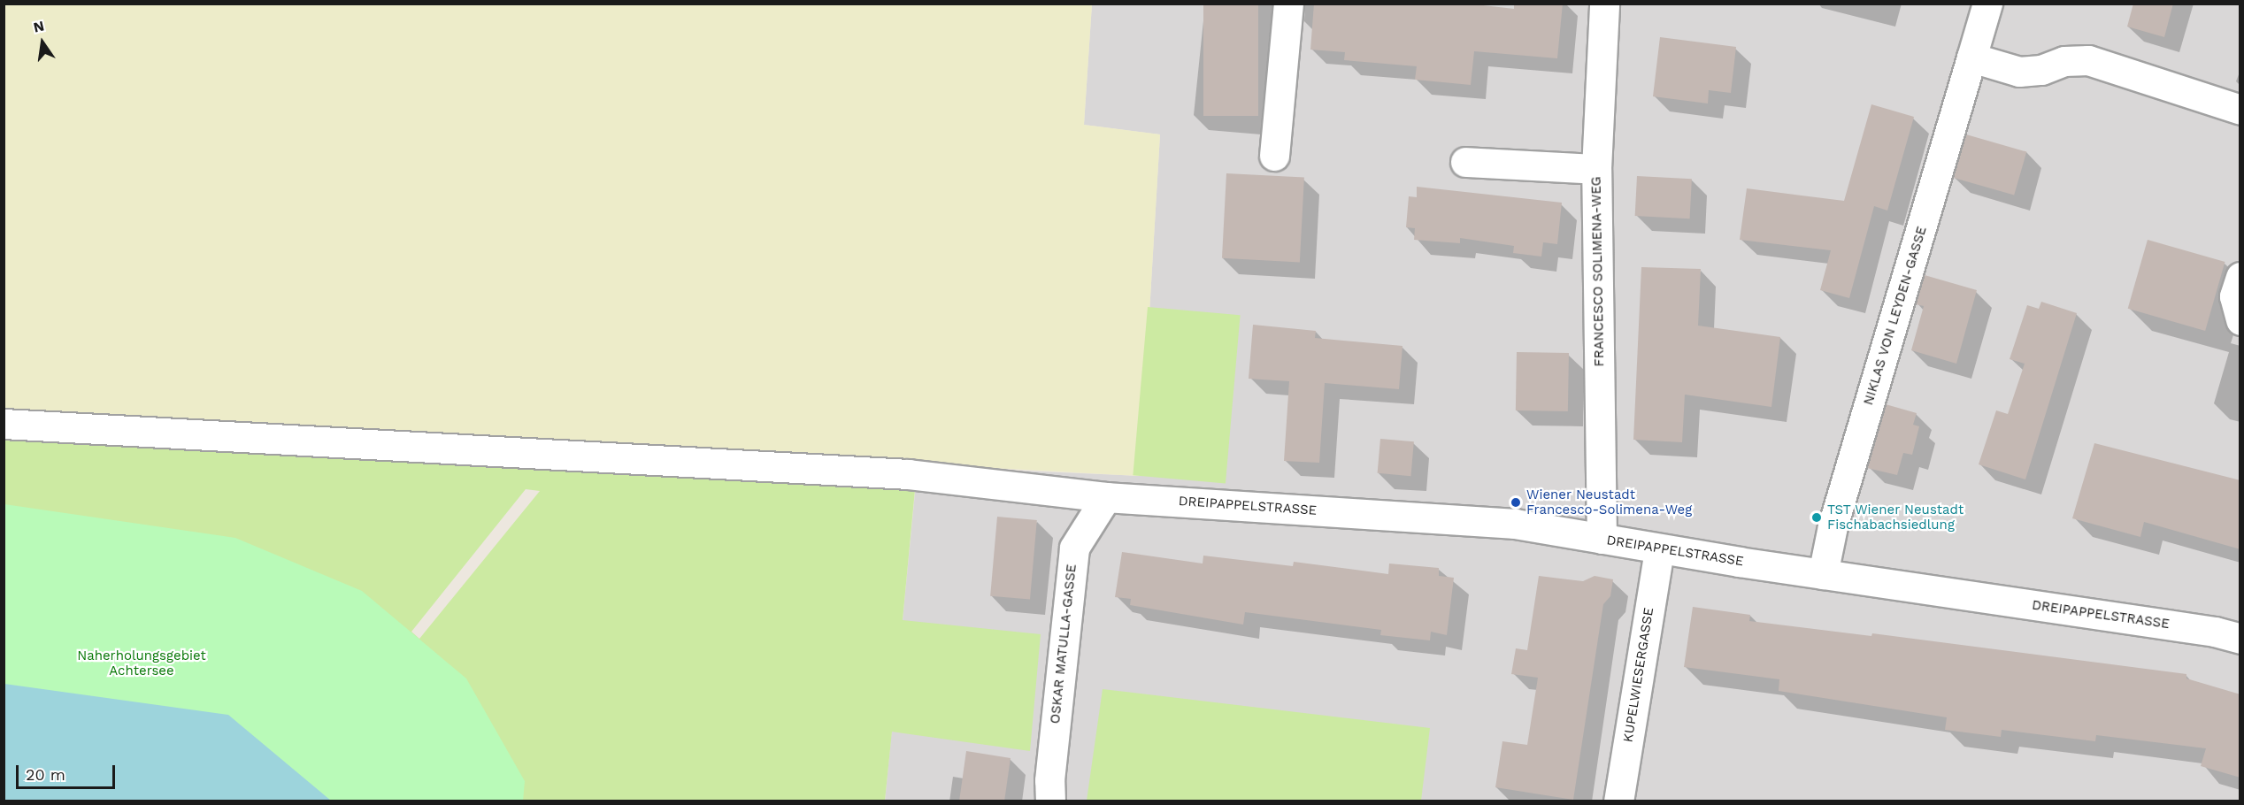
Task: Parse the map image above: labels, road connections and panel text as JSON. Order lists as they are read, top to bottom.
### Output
{
  "streets": {
    "street": [
      "FRANCESCO SOLIMENA-WEG",
      "NIKLAS VON LEYDEN-GASSE",
      "DREIPAPPELSTRASSE",
      "OSKAR MATULLA-GASSE",
      "KUPELWIESERGASSE"
    ]
  },
  "crossings": [
    ["FRANCESCO SOLIMENA-WEG", "DREIPAPPELSTRASSE"],
    ["NIKLAS VON LEYDEN-GASSE", "DREIPAPPELSTRASSE"],
    ["DREIPAPPELSTRASSE", "OSKAR MATULLA-GASSE"],
    ["DREIPAPPELSTRASSE", "KUPELWIESERGASSE"]
  ],
  "parks": ["Naherholungsgebiet Achtersee"],
  "places": ["Wiener Neustadt Francesco-Solimena-Weg", "TST Wiener Neustadt Fischabachsiedlung"],
  "scale_bar": "20 m",
  "north": "top"
}
